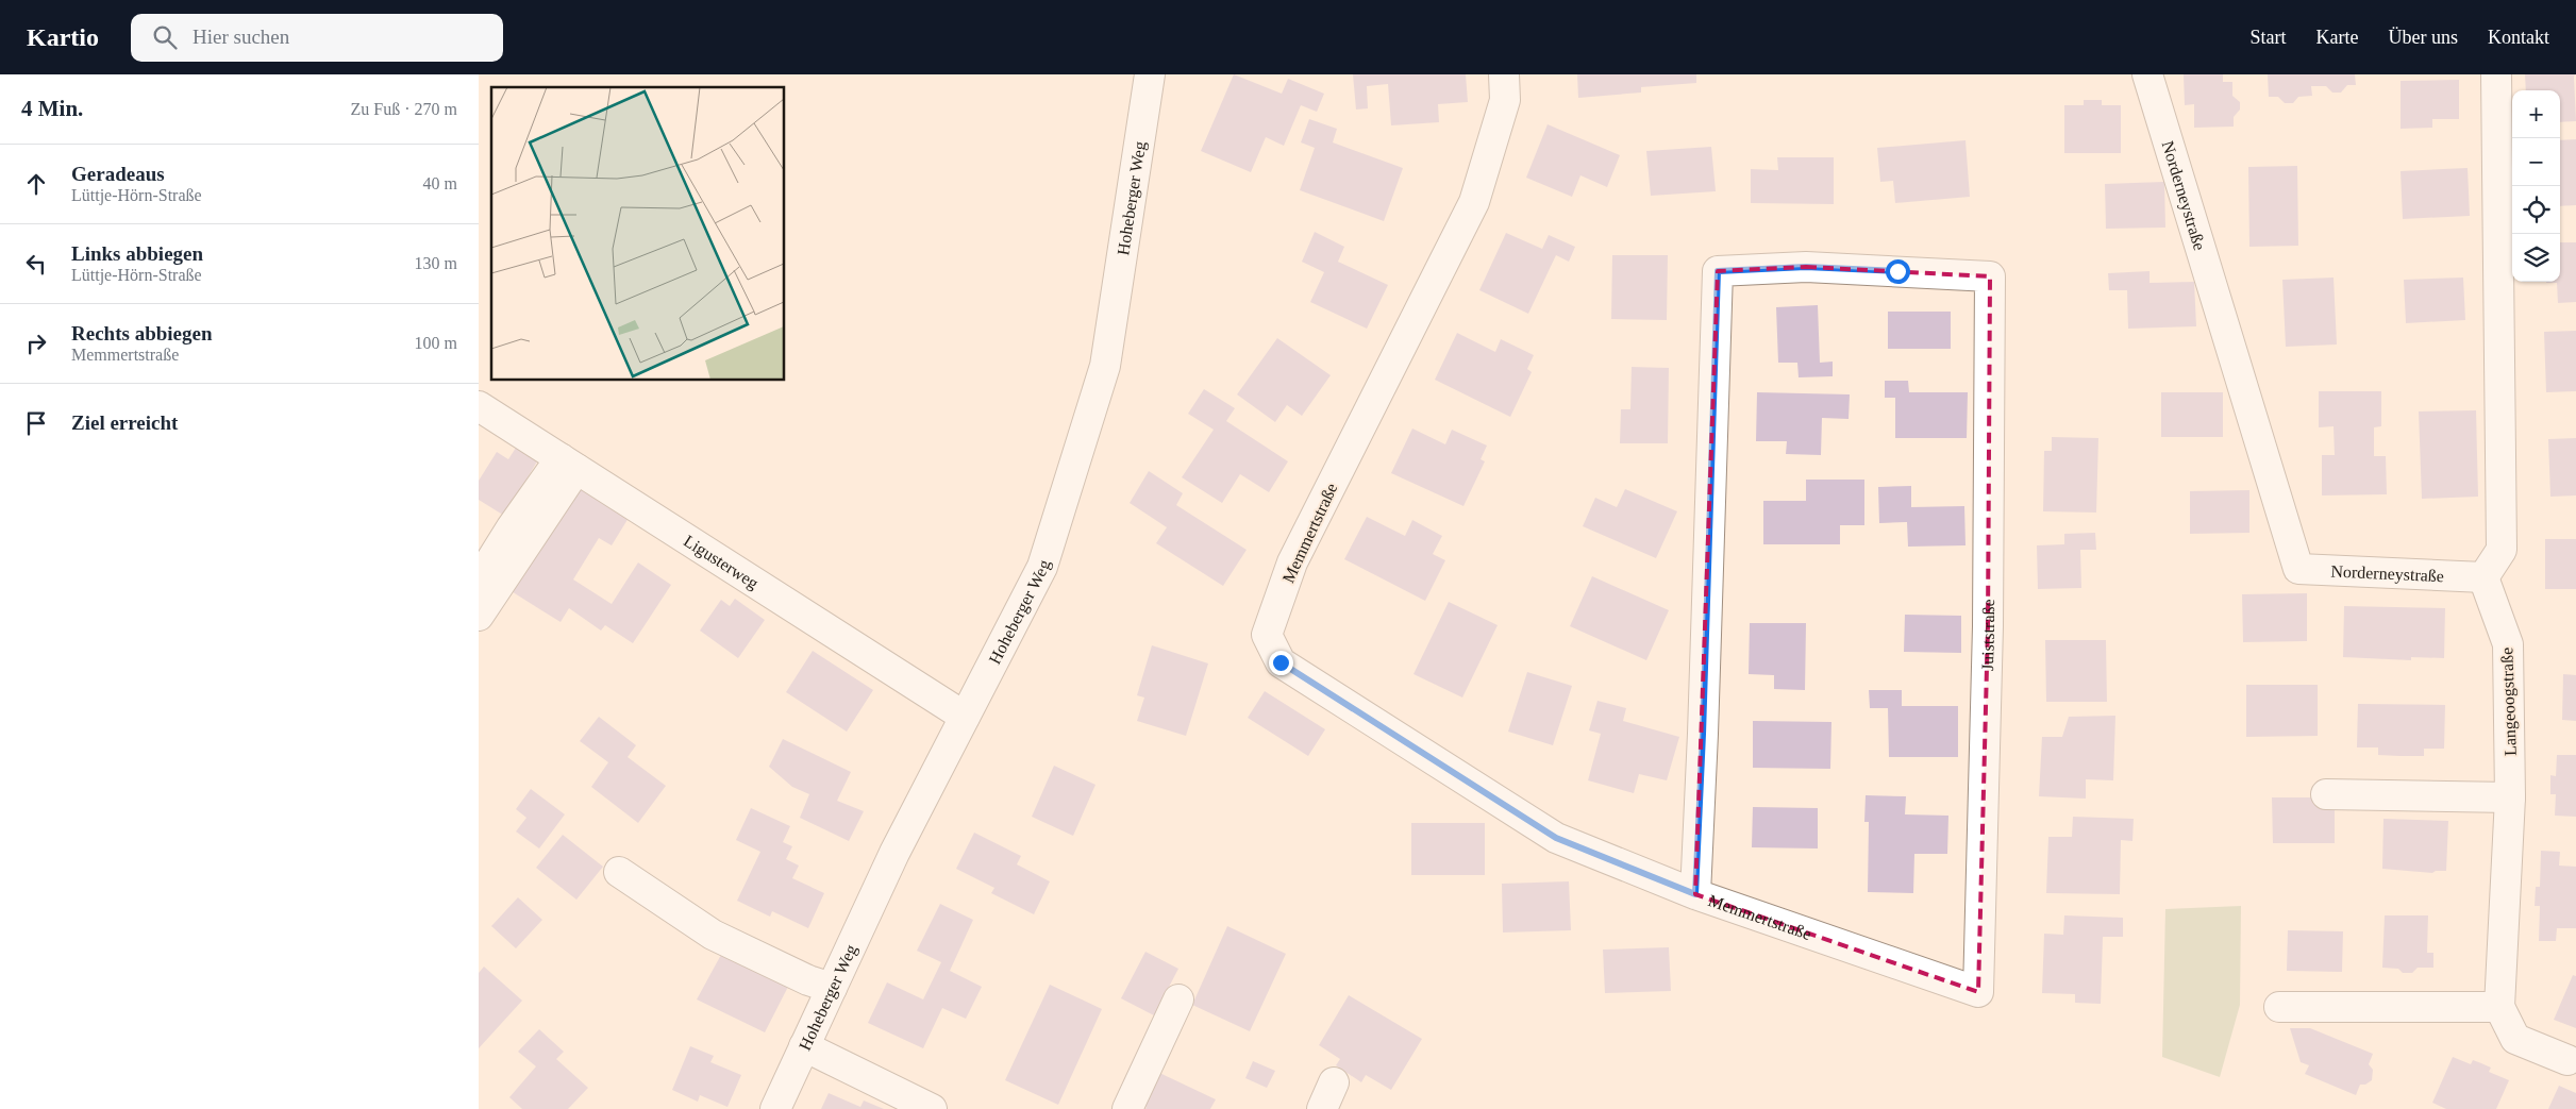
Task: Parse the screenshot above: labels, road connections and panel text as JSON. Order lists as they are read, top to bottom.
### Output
{
  "streets": {
    "street": [
      "Norderneystraße",
      "Hoheberger Weg",
      "Memmertstraße",
      "Ligusterweg",
      "Juiststraße",
      "Langeoogstraße"
    ]
  },
  "crossings": [
    ["Norderneystraße", "Langeoogstraße"],
    ["Hoheberger Weg", "Ligusterweg"],
    ["Memmertstraße", "Juiststraße"]
  ],
  "page": {
    "header": "Kartio",
    "search": "Hier suchen",
    "nav": [
      "Start",
      "Karte",
      "Über uns",
      "Kontakt"
    ],
    "heading": ["4 Min.", "Zu Fuß · 270 m"],
    "map_buttons": ["+", "−"],
    "list": [
      ["Geradeaus", "Lüttje-Hörn-Straße", "40 m"],
      ["Links abbiegen", "Lüttje-Hörn-Straße", "130 m"],
      ["Rechts abbiegen", "Memmertstraße", "100 m"],
      "Ziel erreicht"
    ]
  }
}
